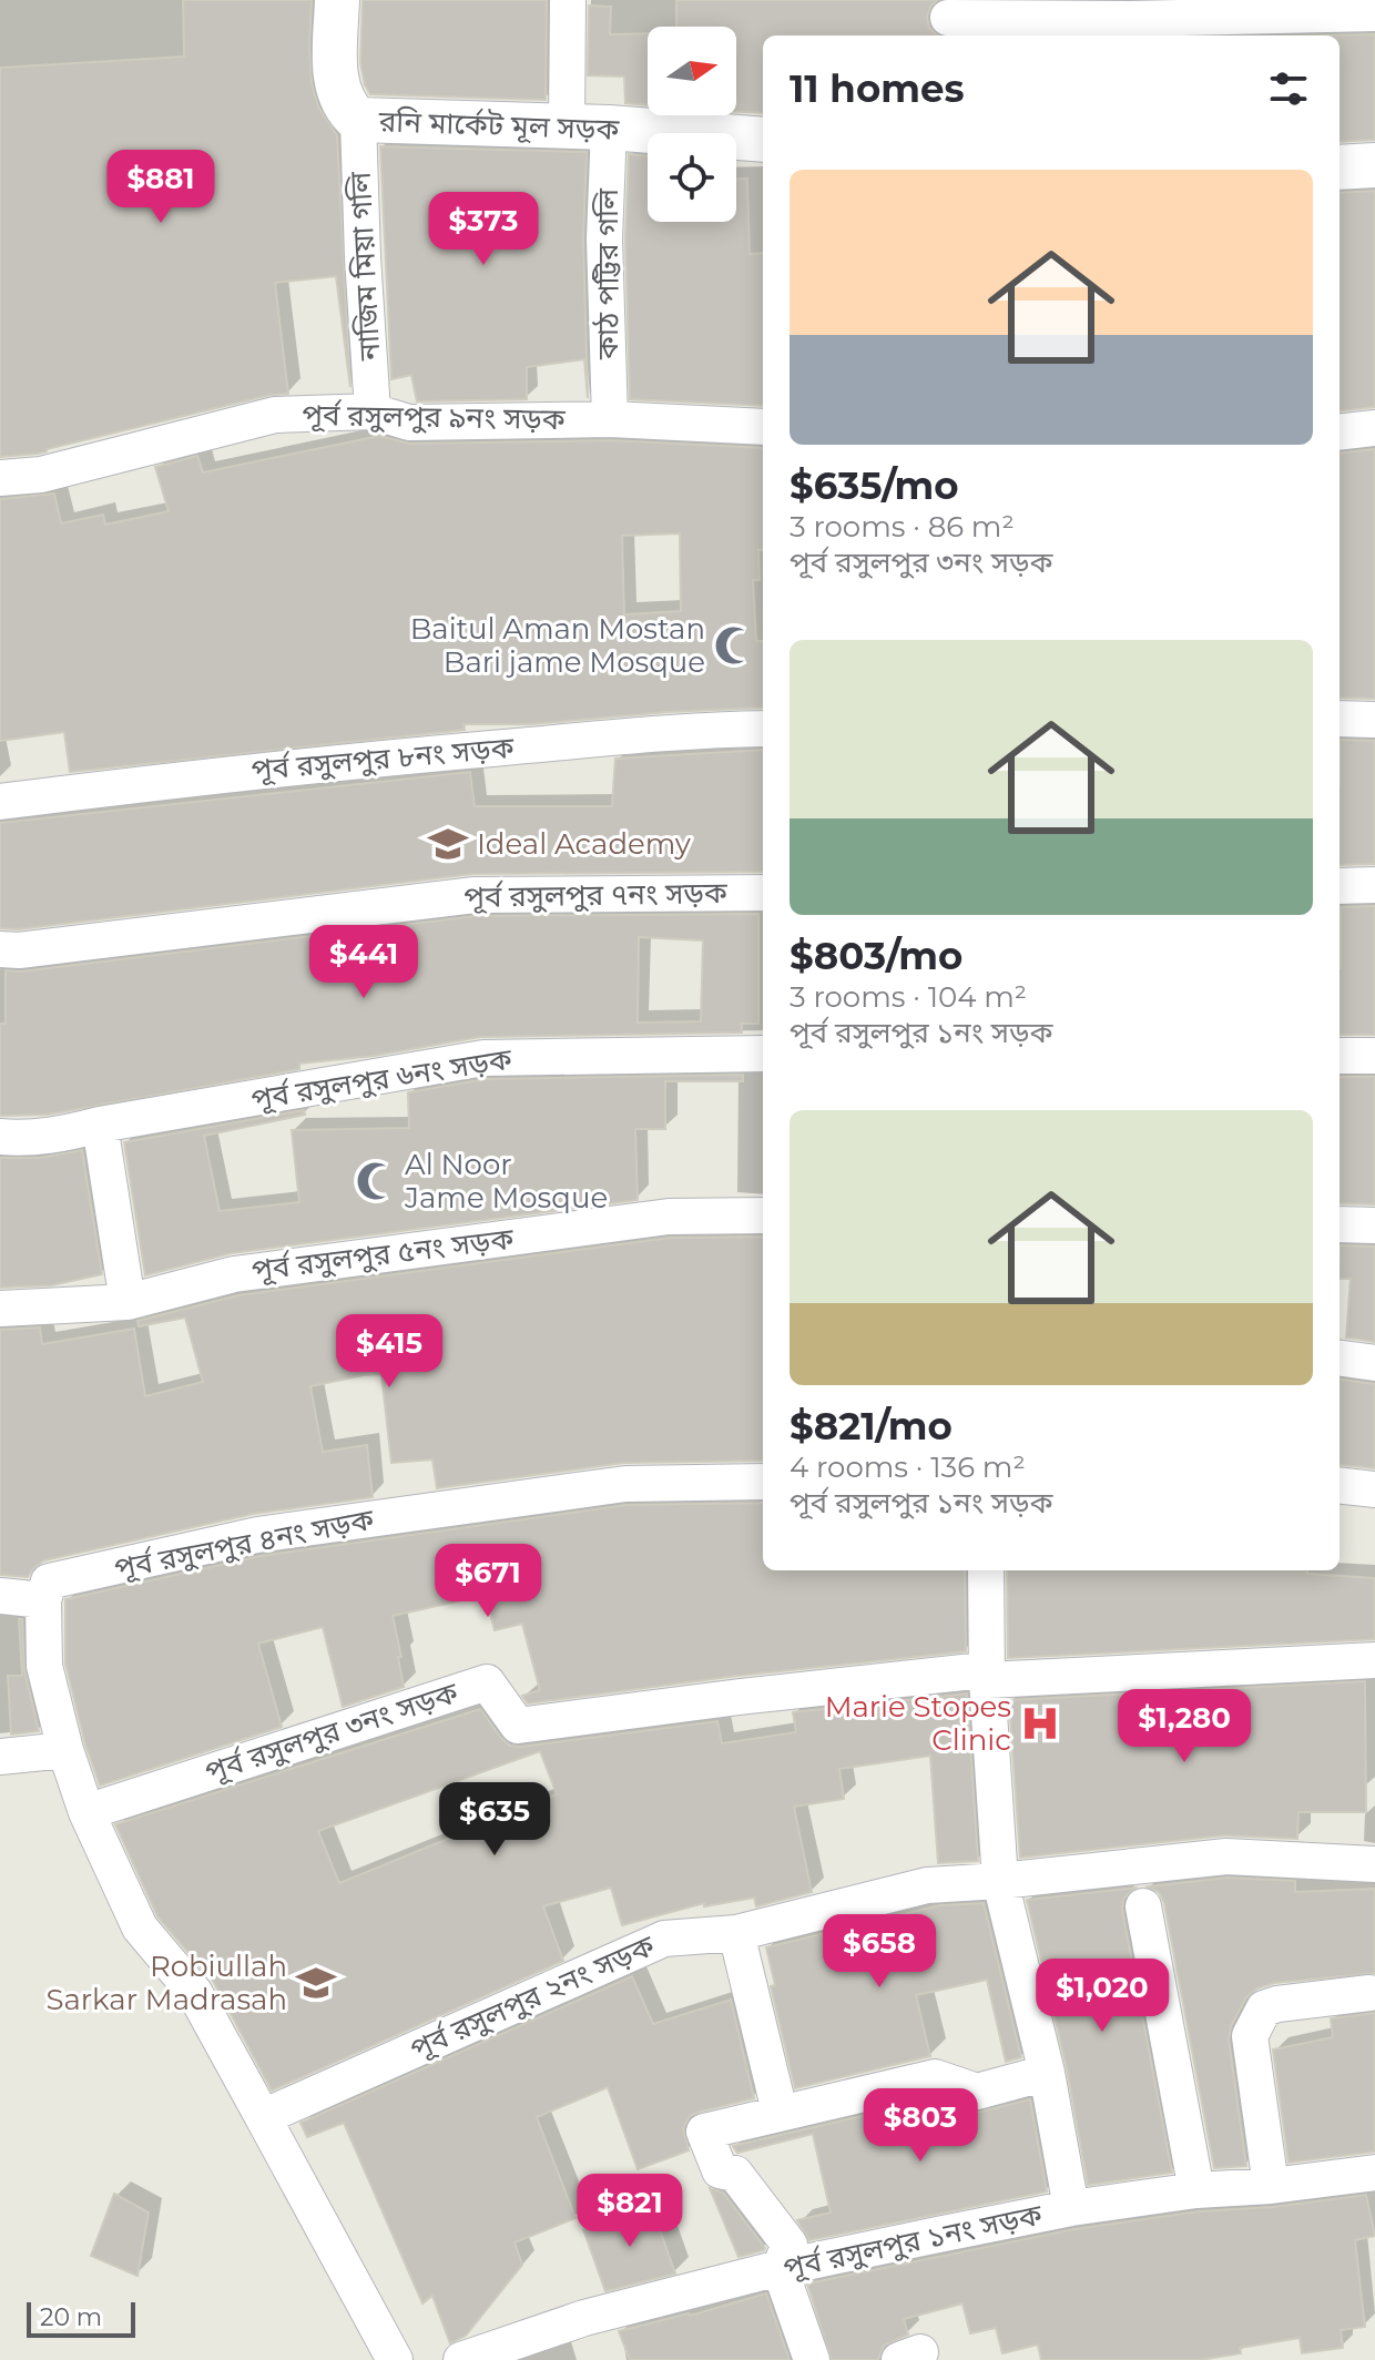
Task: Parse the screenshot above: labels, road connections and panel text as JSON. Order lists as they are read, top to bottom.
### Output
{
  "streets": {
    "street": [
      "রনি মার্কেট মূল সড়ক",
      "নাজিম মিয়া গলি",
      "কাঠ পট্টির গলি",
      "পূর্ব রসুলপুর ৯নং সড়ক",
      "পূর্ব রসুলপুর ৮নং সড়ক",
      "পূর্ব রসুলপুর ৭নং সড়ক",
      "পূর্ব রসুলপুর ৬নং সড়ক",
      "পূর্ব রসুলপুর ৫নং সড়ক",
      "পূর্ব রসুলপুর ৪নং সড়ক",
      "পূর্ব রসুলপুর ৩নং সড়ক",
      "পূর্ব রসুলপুর ২নং সড়ক",
      "পূর্ব রসুলপুর ১নং সড়ক"
    ]
  },
  "crossings": [
    ["রনি মার্কেট মূল সড়ক", "নাজিম মিয়া গলি"],
    ["রনি মার্কেট মূল সড়ক", "কাঠ পট্টির গলি"],
    ["নাজিম মিয়া গলি", "পূর্ব রসুলপুর ৯নং সড়ক"],
    ["কাঠ পট্টির গলি", "পূর্ব রসুলপুর ৯নং সড়ক"]
  ],
  "places": {
    "mosque": ["Baitul Aman Mostan Bari jame Mosque", "Al Noor Jame Mosque"],
    "school or university": ["Ideal Academy", "Robiullah Sarkar Madrasah"],
    "hospital": ["Marie Stopes Clinic"]
  },
  "scale_bar": "20 m",
  "north": "right",
  "page": {
    "heading": "11 homes",
    "list": [
      {
        "name": "$635/mo",
        "note": "3 rooms · 86 m² · পূর্ব রসুলপুর ৩নং সড়ক"
      },
      {
        "name": "$803/mo",
        "note": "3 rooms · 104 m² · পূর্ব রসুলপুর ১নং সড়ক"
      },
      {
        "name": "$821/mo",
        "note": "4 rooms · 136 m² · পূর্ব রসুলপুর ১নং সড়ক"
      }
    ],
    "price": [
      "$881",
      "$373",
      "$441",
      "$415",
      "$671",
      "$1,280",
      "$635",
      "$658",
      "$1,020",
      "$803",
      "$821"
    ],
    "scale": "20 m"
  }
}
